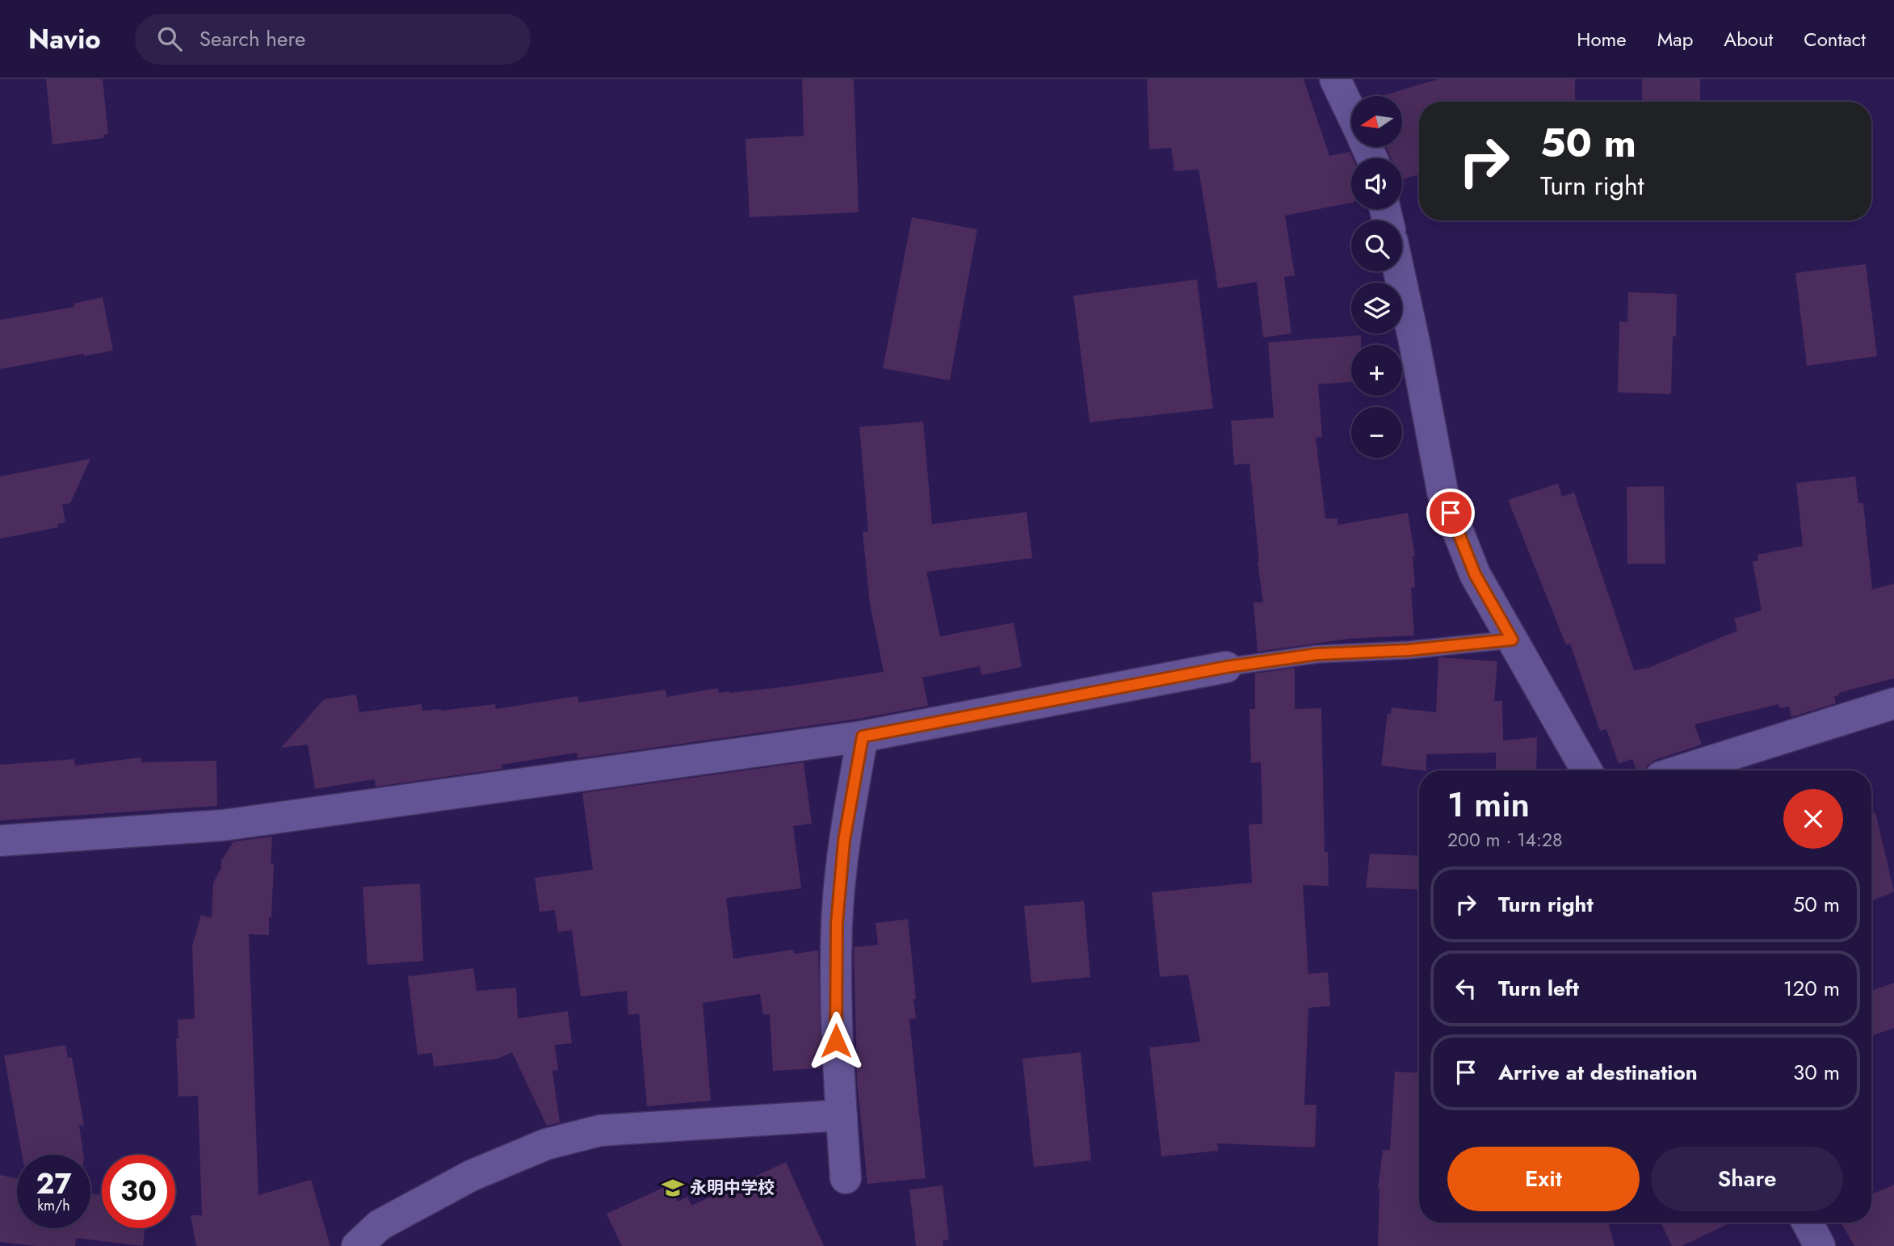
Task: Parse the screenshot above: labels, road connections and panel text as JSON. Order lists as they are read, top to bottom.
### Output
{
  "places": {
    "school or university": ["永明中学校"]
  },
  "north": "left",
  "page": {
    "header": "Navio",
    "search": "Search here",
    "nav": [
      "Home",
      "Map",
      "About",
      "Contact"
    ],
    "map_buttons": ["+", "−"],
    "turn": ["50 m", "Turn right"],
    "heading": ["1 min", "200 m · 14:28"],
    "list": [
      {
        "name": "Turn right",
        "value": "50 m"
      },
      {
        "name": "Turn left",
        "value": "120 m"
      },
      {
        "name": "Arrive at destination",
        "value": "30 m"
      }
    ],
    "buttons": ["Exit", "Share"],
    "speed": "27 km/h",
    "limit": "30"
  }
}
